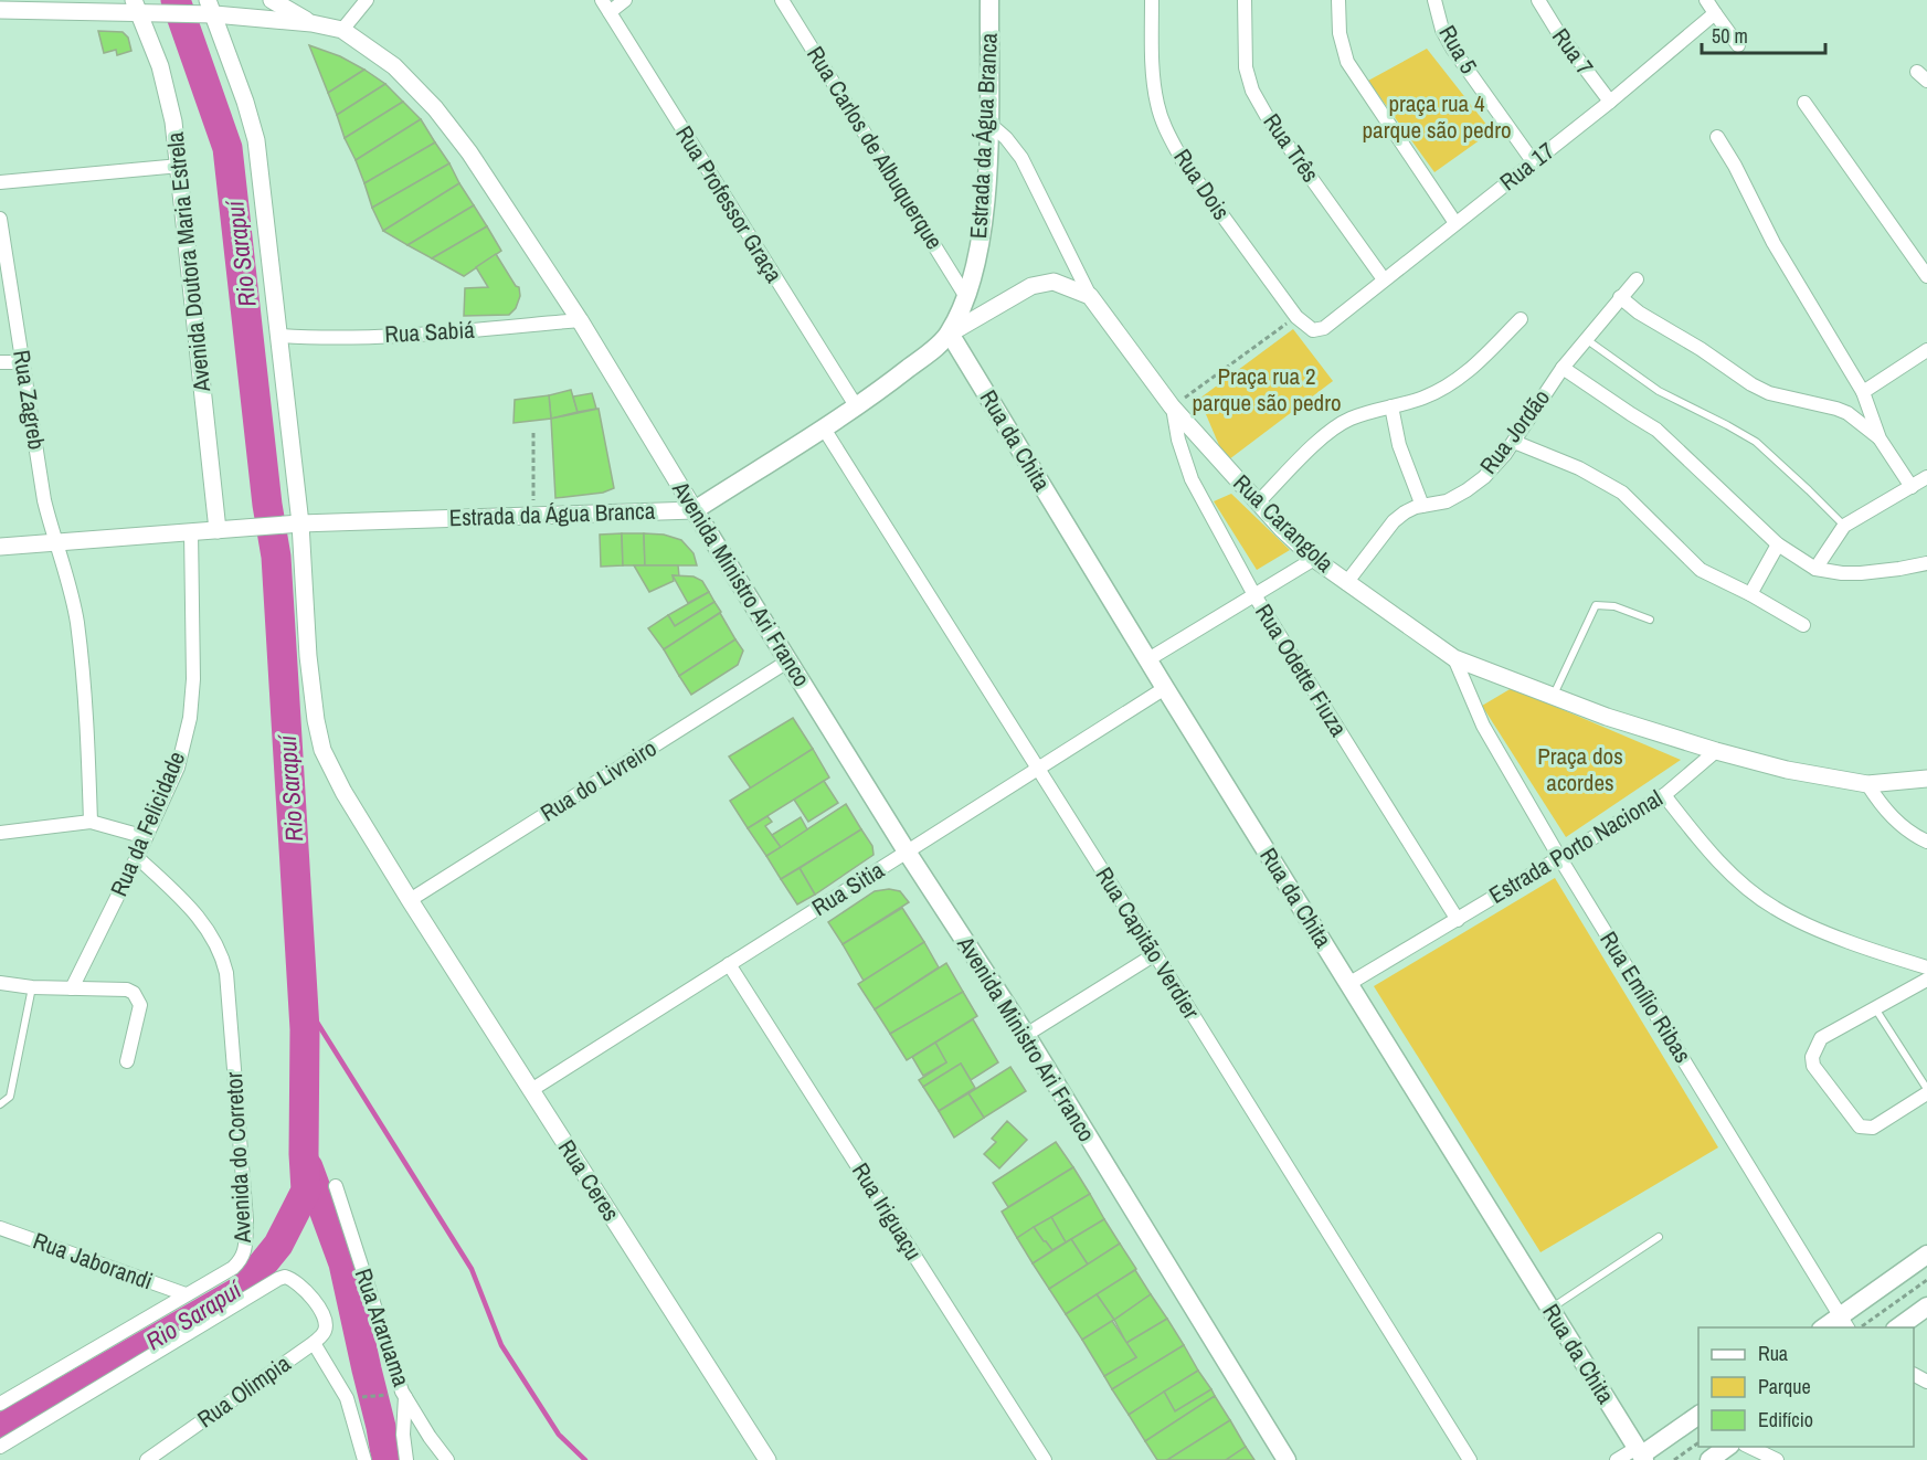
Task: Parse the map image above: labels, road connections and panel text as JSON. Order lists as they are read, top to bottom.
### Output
{
  "streets": {
    "main road": ["Estrada da Água Branca", "Rua da Chita", "Avenida Ministro Ari Franco"],
    "street": [
      "Rua 5",
      "Rua 7",
      "Rua Carlos de Albuquerque",
      "Rua Três",
      "Rua 17",
      "Rua Dois",
      "Rua Professor Graça",
      "Avenida Doutora Maria Estrela",
      "Rua Sabiá",
      "Rua Zagreb",
      "Rua Jordão",
      "Rua Carangola",
      "Rua Odette Fiuza",
      "Rua do Livreiro",
      "Rua da Felicidade",
      "Estrada Porto Nacional",
      "Rua Sitia",
      "Rua Capitão Verdier",
      "Rua Emílio Ribas",
      "Avenida do Corretor",
      "Rua Ceres",
      "Rua Iriguaçu",
      "Rua Jaborandi",
      "Rua Araruama",
      "Rua Olimpia"
    ]
  },
  "crossings": [
    ["Rua 5", "Rua 17"],
    ["Rua 7", "Rua 17"],
    ["Estrada da Água Branca", "Rua Carlos de Albuquerque"],
    ["Estrada da Água Branca", "Rua Professor Graça"],
    ["Estrada da Água Branca", "Avenida Doutora Maria Estrela"],
    ["Estrada da Água Branca", "Rua Zagreb"],
    ["Estrada da Água Branca", "Rua da Chita"],
    ["Estrada da Água Branca", "Avenida Ministro Ari Franco"],
    ["Estrada da Água Branca", "Rua da Felicidade"],
    ["Estrada da Água Branca", "Rua Capitão Verdier"],
    ["Estrada da Água Branca", "Rua Ceres"],
    ["Rua Três", "Rua 17"],
    ["Rua 17", "Rua Dois"],
    ["Avenida Doutora Maria Estrela", "Avenida Ministro Ari Franco"],
    ["Rua Sabiá", "Avenida Ministro Ari Franco"],
    ["Rua Jordão", "Rua Carangola"],
    ["Rua da Chita", "Estrada Porto Nacional"],
    ["Rua da Chita", "Rua Sitia"],
    ["Rua Carangola", "Rua Odette Fiuza"],
    ["Rua Carangola", "Estrada Porto Nacional"],
    ["Rua Carangola", "Rua Emílio Ribas"],
    ["Avenida Ministro Ari Franco", "Rua do Livreiro"],
    ["Avenida Ministro Ari Franco", "Rua Sitia"],
    ["Rua Odette Fiuza", "Estrada Porto Nacional"],
    ["Rua do Livreiro", "Rua Ceres"],
    ["Rua da Felicidade", "Avenida do Corretor"],
    ["Estrada Porto Nacional", "Rua Emílio Ribas"],
    ["Rua Sitia", "Rua Capitão Verdier"],
    ["Rua Sitia", "Rua Ceres"],
    ["Rua Sitia", "Rua Iriguaçu"],
    ["Avenida do Corretor", "Rua Jaborandi"]
  ],
  "water": ["Rio Sarapuí"],
  "parks": ["praça rua 4 parque são pedro", "Praça rua 2 parque são pedro", "Praça dos acordes"],
  "legend": ["Rua", "Parque", "Edifício"],
  "scale_bar": "50 m"
}
